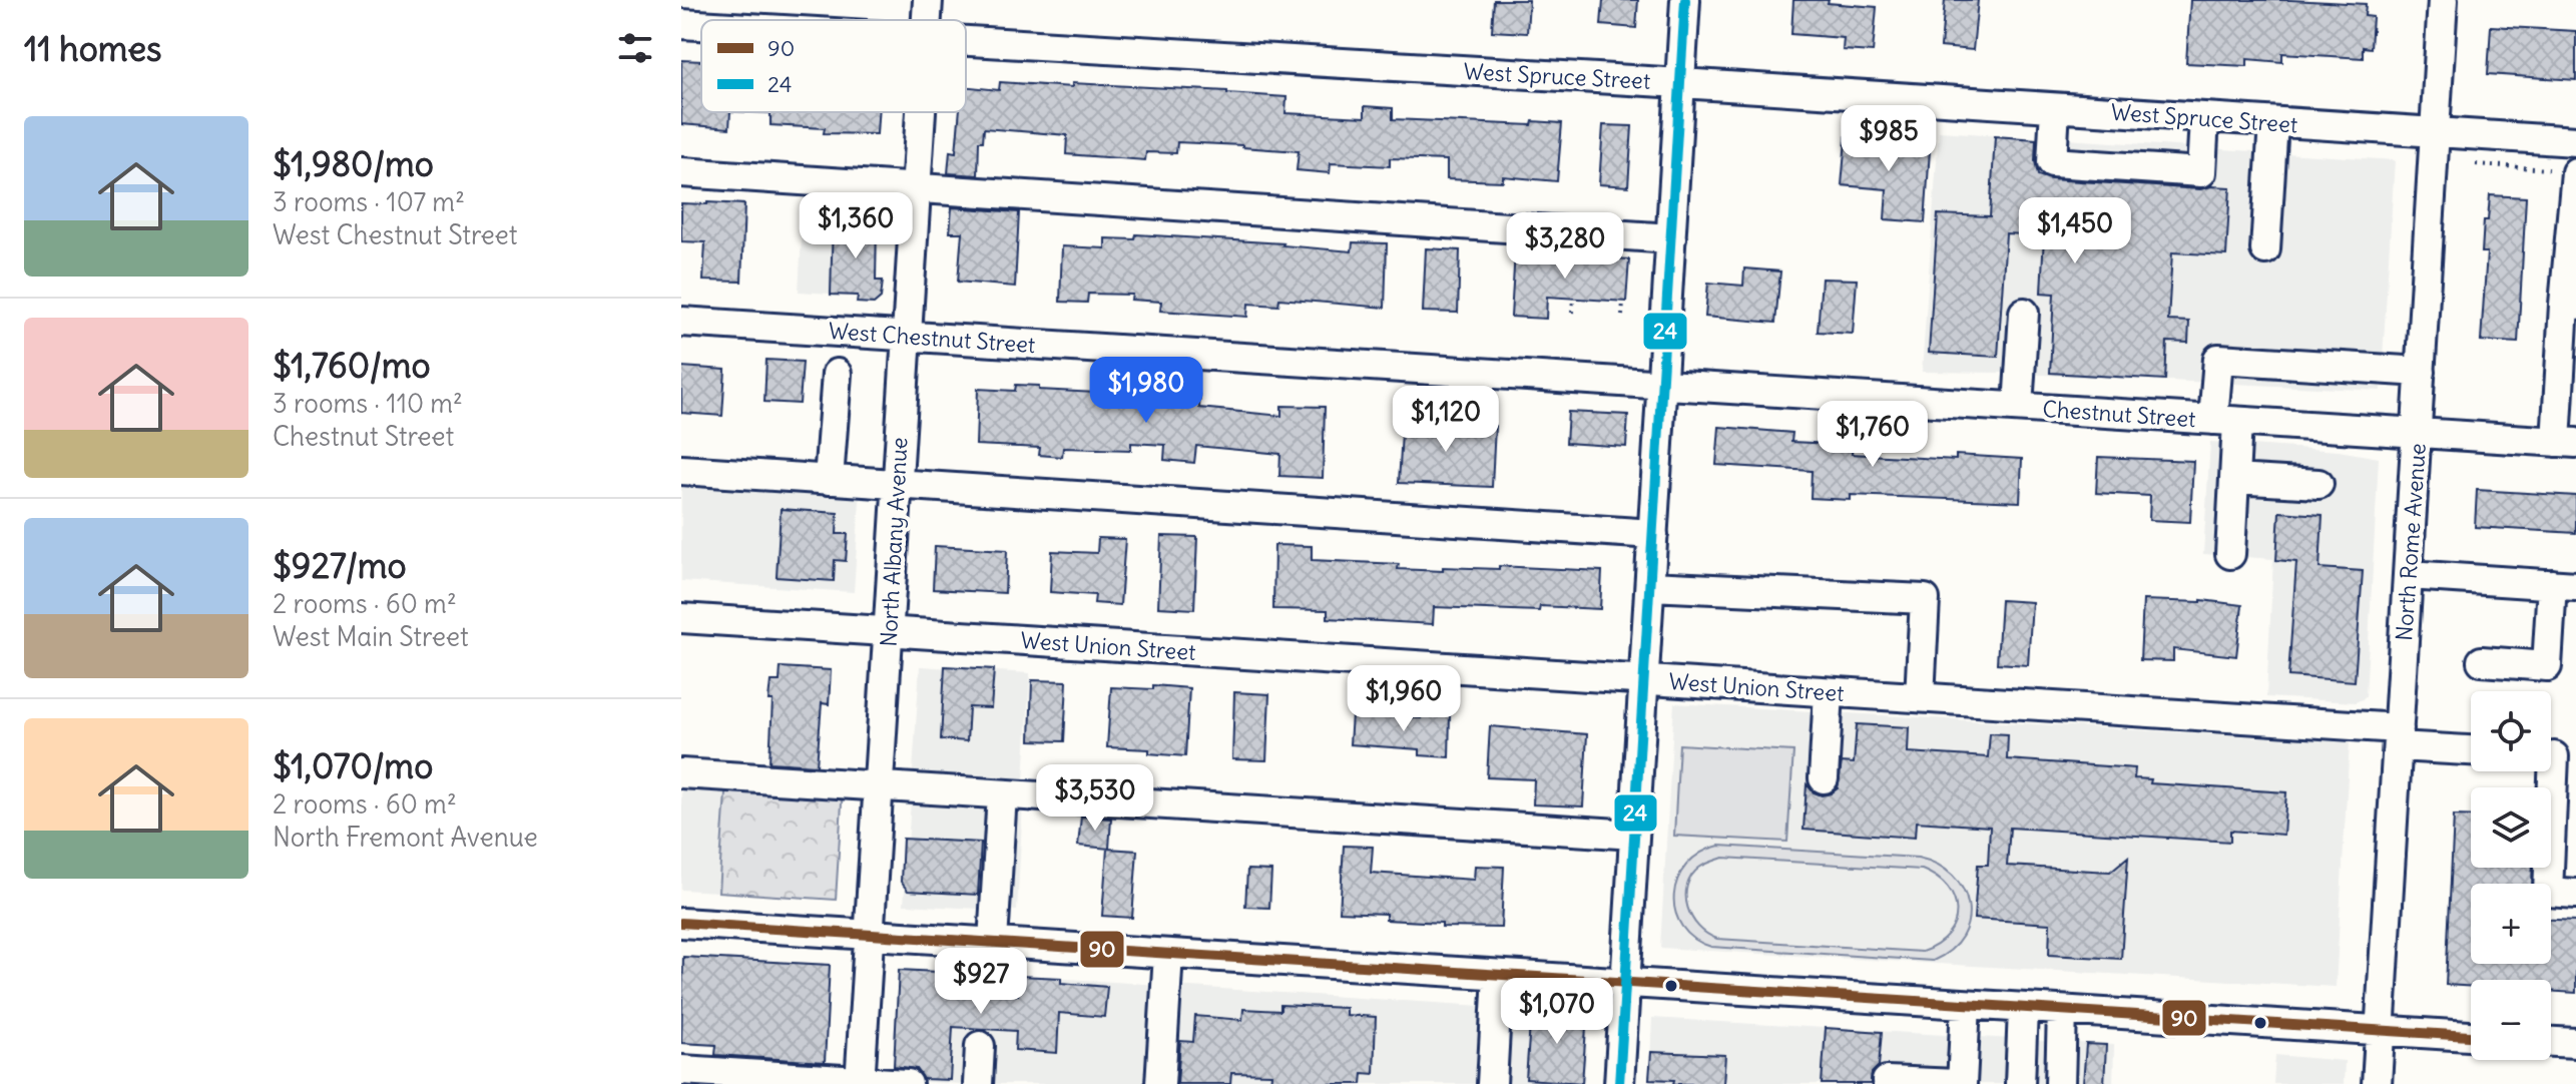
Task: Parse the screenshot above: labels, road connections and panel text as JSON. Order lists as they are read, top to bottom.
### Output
{
  "streets": {
    "street": [
      "West Spruce Street",
      "West Chestnut Street",
      "Chestnut Street",
      "North Albany Avenue",
      "North Rome Avenue",
      "West Union Street"
    ]
  },
  "crossings": [
    ["West Spruce Street", "North Rome Avenue"],
    ["West Chestnut Street", "Chestnut Street"],
    ["West Chestnut Street", "North Albany Avenue"],
    ["Chestnut Street", "North Rome Avenue"],
    ["North Albany Avenue", "West Union Street"],
    ["North Rome Avenue", "West Union Street"]
  ],
  "lines": ["transit line 24", "transit line 90"],
  "legend": ["90", "24"],
  "page": {
    "heading": "11 homes",
    "list": [
      {
        "name": "$1,980/mo",
        "note": "3 rooms · 107 m² · West Chestnut Street"
      },
      {
        "name": "$1,760/mo",
        "note": "3 rooms · 110 m² · Chestnut Street"
      },
      {
        "name": "$927/mo",
        "note": "2 rooms · 60 m² · West Main Street"
      },
      {
        "name": "$1,070/mo",
        "note": "2 rooms · 60 m² · North Fremont Avenue"
      }
    ],
    "price": [
      "$985",
      "$1,360",
      "$1,450",
      "$3,280",
      "$1,980",
      "$1,120",
      "$1,760",
      "$1,960",
      "$3,530",
      "$927",
      "$1,070"
    ],
    "map_buttons": ["+", "−"]
  }
}
